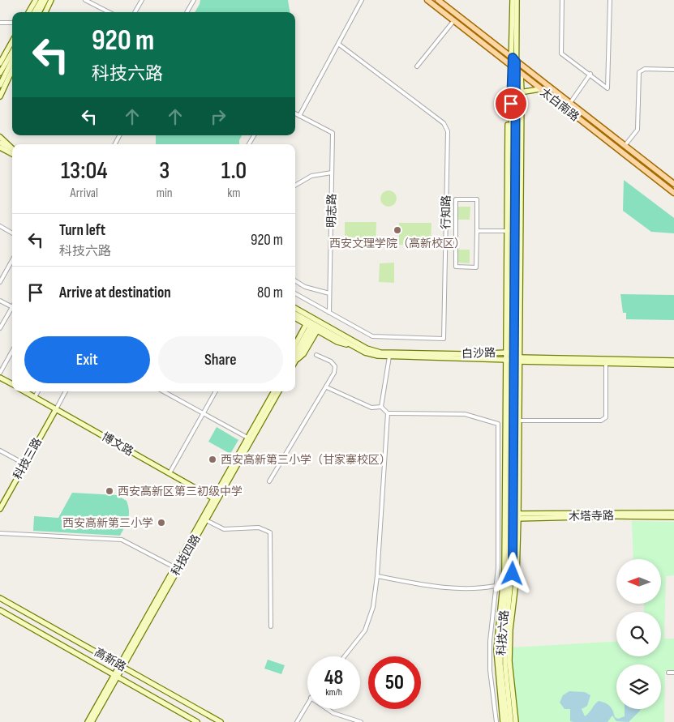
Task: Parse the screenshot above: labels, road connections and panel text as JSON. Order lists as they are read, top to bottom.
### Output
{
  "streets": {
    "main road": [
      "太白南路",
      "白沙路",
      "博文路",
      "科技三路",
      "木塔寺路",
      "科技四路",
      "科技六路",
      "高新路"
    ],
    "street": ["明志路", "行知路"]
  },
  "crossings": [
    ["太白南路", "科技六路"],
    ["明志路", "行知路"],
    ["白沙路", "科技六路"],
    ["博文路", "科技三路"],
    ["博文路", "科技四路"],
    ["木塔寺路", "科技六路"],
    ["科技四路", "高新路"]
  ],
  "places": [
    "西安文理学院（高新校区）",
    "西安高新第三小学（甘家寨校区）",
    "西安高新区第三初级中学",
    "西安高新第三小学"
  ],
  "north": "left",
  "page": {
    "turn": ["920 m", "科技六路"],
    "eta": [
      "13:04",
      "Arrival",
      "3",
      "min",
      "1.0",
      "km"
    ],
    "list": [
      {
        "name": "Turn left",
        "note": "科技六路",
        "value": "920 m"
      },
      {
        "name": "Arrive at destination",
        "value": "80 m"
      }
    ],
    "buttons": ["Exit", "Share"],
    "speed": "48 km/h",
    "limit": "50"
  }
}
